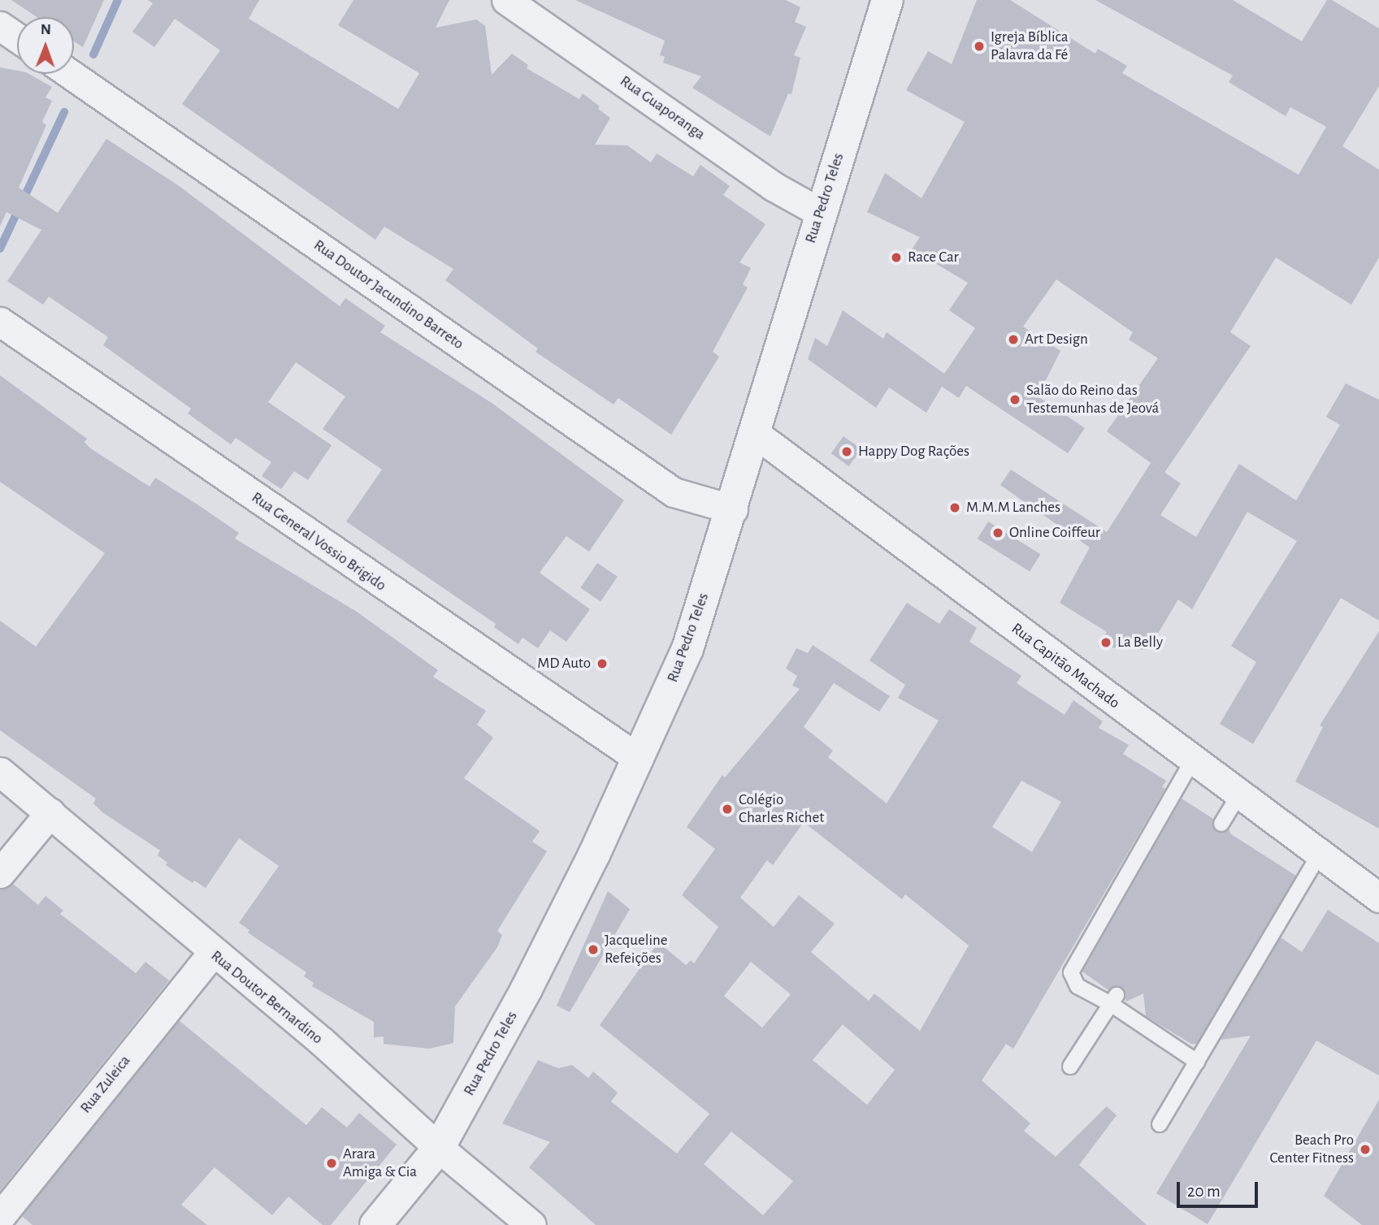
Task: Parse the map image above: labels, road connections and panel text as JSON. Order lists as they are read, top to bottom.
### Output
{
  "streets": {
    "street": [
      "Rua Guaporanga",
      "Rua Pedro Teles",
      "Rua Doutor Jacundino Barreto",
      "Rua General Vossio Brigido",
      "Rua Capitão Machado",
      "Rua Doutor Bernardino",
      "Rua Zuleica"
    ]
  },
  "crossings": [
    ["Rua Guaporanga", "Rua Pedro Teles"],
    ["Rua Pedro Teles", "Rua Doutor Jacundino Barreto"],
    ["Rua Pedro Teles", "Rua General Vossio Brigido"],
    ["Rua Pedro Teles", "Rua Capitão Machado"],
    ["Rua Pedro Teles", "Rua Doutor Bernardino"],
    ["Rua Doutor Bernardino", "Rua Zuleica"]
  ],
  "places": [
    "Igreja Bíblica Palavra da Fé",
    "Race Car",
    "Art Design",
    "Salão do Reino das Testemunhas de Jeová",
    "Happy Dog Rações",
    "M.M.M Lanches",
    "Online Coiffeur",
    "La Belly",
    "MD Auto",
    "Colégio Charles Richet",
    "Jacqueline Refeições",
    "Beach Pro Center Fitness",
    "Arara Amiga & Cia"
  ],
  "scale_bar": "20 m",
  "north": "top"
}
